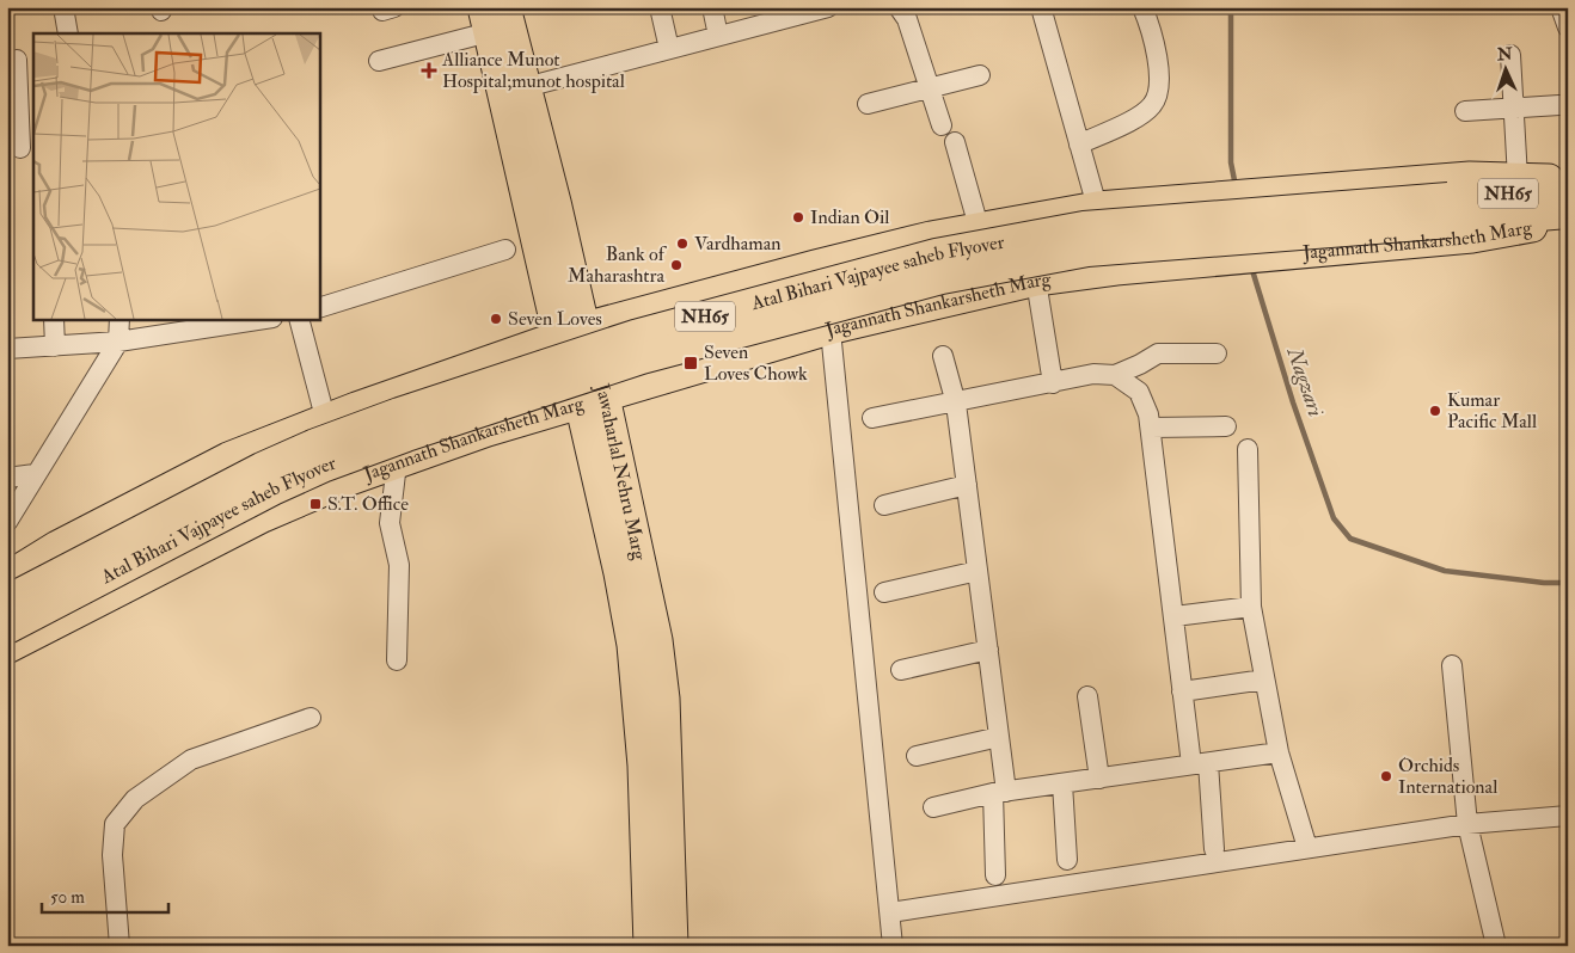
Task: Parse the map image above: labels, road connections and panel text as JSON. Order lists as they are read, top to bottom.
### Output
{
  "streets": {
    "highway": ["NH65", "Jagannath Shankarsheth Marg", "Atal Bihari Vajpayee saheb Flyover"],
    "main road": ["Jawaharlal Nehru Marg"]
  },
  "crossings": [
    ["Jagannath Shankarsheth Marg", "Atal Bihari Vajpayee saheb Flyover"],
    ["Jagannath Shankarsheth Marg", "Jawaharlal Nehru Marg"]
  ],
  "water": ["Nagzari"],
  "places": {
    "health": ["Alliance Munot Hospital;munot hospital"],
    "other": [
      "Indian Oil",
      "Vardhaman",
      "Bank of Maharashtra",
      "Seven Loves",
      "Kumar Pacific Mall",
      "Orchids International"
    ],
    "transit": ["Seven Loves Chowk", "S.T. Office"]
  },
  "scale_bar": "50 m",
  "north": "top"
}
